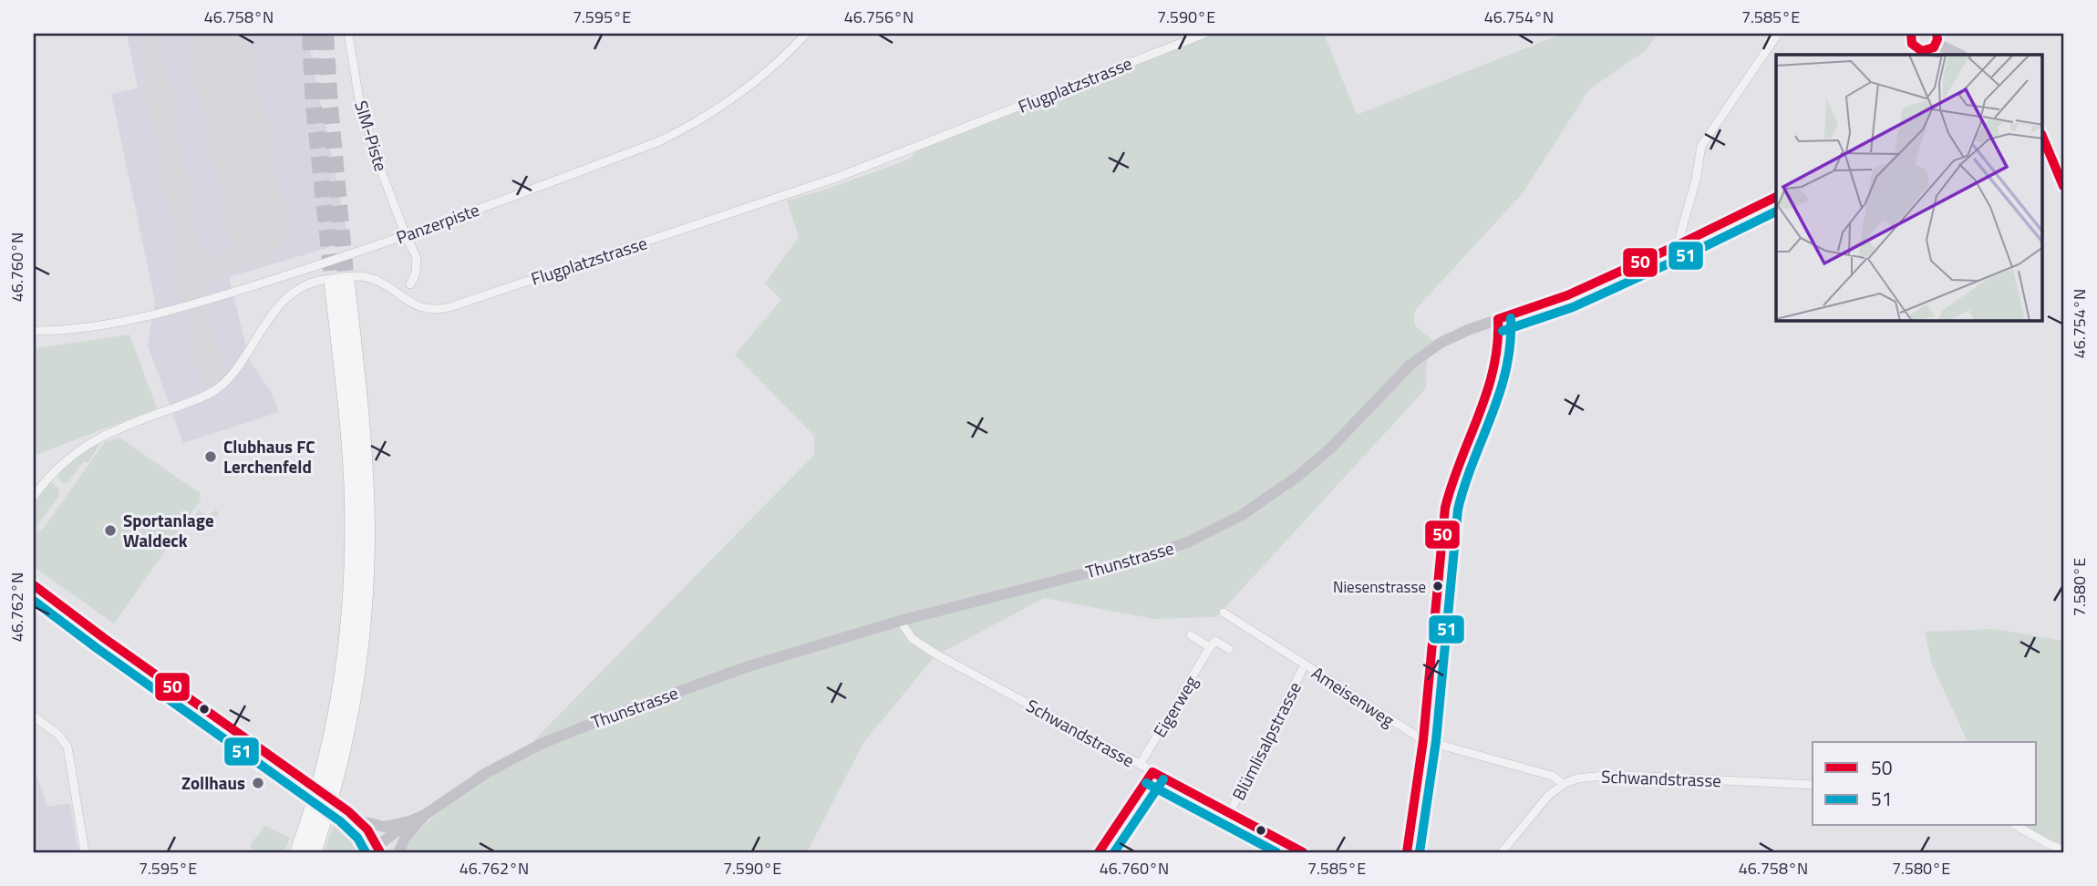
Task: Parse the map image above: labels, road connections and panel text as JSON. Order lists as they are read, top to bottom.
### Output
{
  "streets": {
    "street": [
      "Flugplatzstrasse",
      "SIM-Piste",
      "Panzerpiste",
      "Thunstrasse",
      "Ameisenweg",
      "Eigerweg",
      "Schwandstrasse",
      "Blümlisalpstrasse"
    ]
  },
  "crossings": [
    ["SIM-Piste", "Panzerpiste"],
    ["Thunstrasse", "Schwandstrasse"],
    ["Ameisenweg", "Schwandstrasse"],
    ["Eigerweg", "Schwandstrasse"],
    ["Schwandstrasse", "Blümlisalpstrasse"]
  ],
  "places": [
    "Clubhaus FC Lerchenfeld",
    "Sportanlage Waldeck",
    "Niesenstrasse",
    "Zollhaus"
  ],
  "lines": ["transit line 50", "transit line 51"],
  "legend": ["50", "51"],
  "coordinates": [
    "46.758°N",
    "7.595°E",
    "46.756°N",
    "7.590°E",
    "46.754°N",
    "7.585°E",
    "46.760°N",
    "7.580°E",
    "46.762°N"
  ]
}
